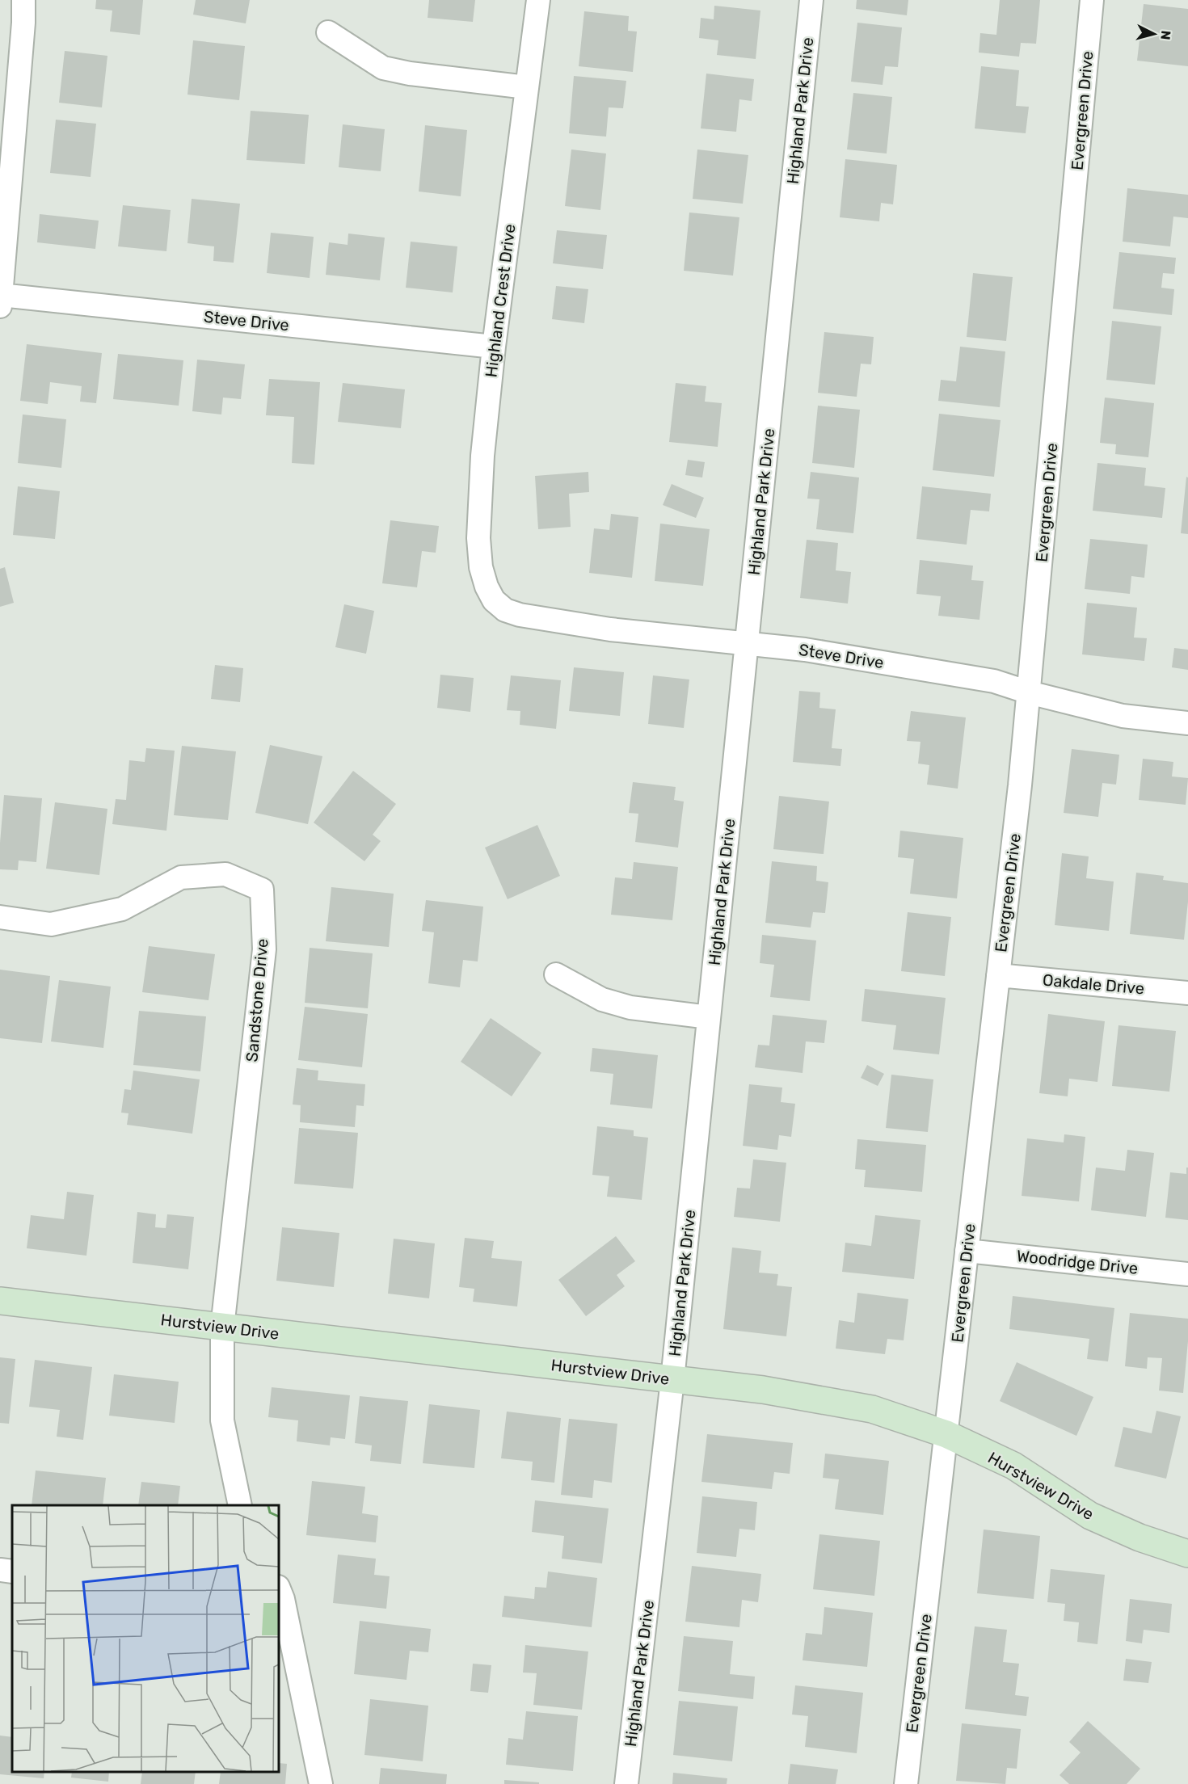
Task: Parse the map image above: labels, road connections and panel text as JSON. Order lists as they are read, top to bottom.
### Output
{
  "streets": {
    "street": [
      "Highland Park Drive",
      "Evergreen Drive",
      "Highland Crest Drive",
      "Steve Drive",
      "Oakdale Drive",
      "Sandstone Drive",
      "Woodridge Drive",
      "Hurstview Drive"
    ]
  },
  "crossings": [
    ["Highland Park Drive", "Steve Drive"],
    ["Highland Park Drive", "Hurstview Drive"],
    ["Evergreen Drive", "Steve Drive"],
    ["Evergreen Drive", "Oakdale Drive"],
    ["Evergreen Drive", "Woodridge Drive"],
    ["Evergreen Drive", "Hurstview Drive"],
    ["Highland Crest Drive", "Steve Drive"],
    ["Sandstone Drive", "Hurstview Drive"]
  ],
  "north": "right"
}
